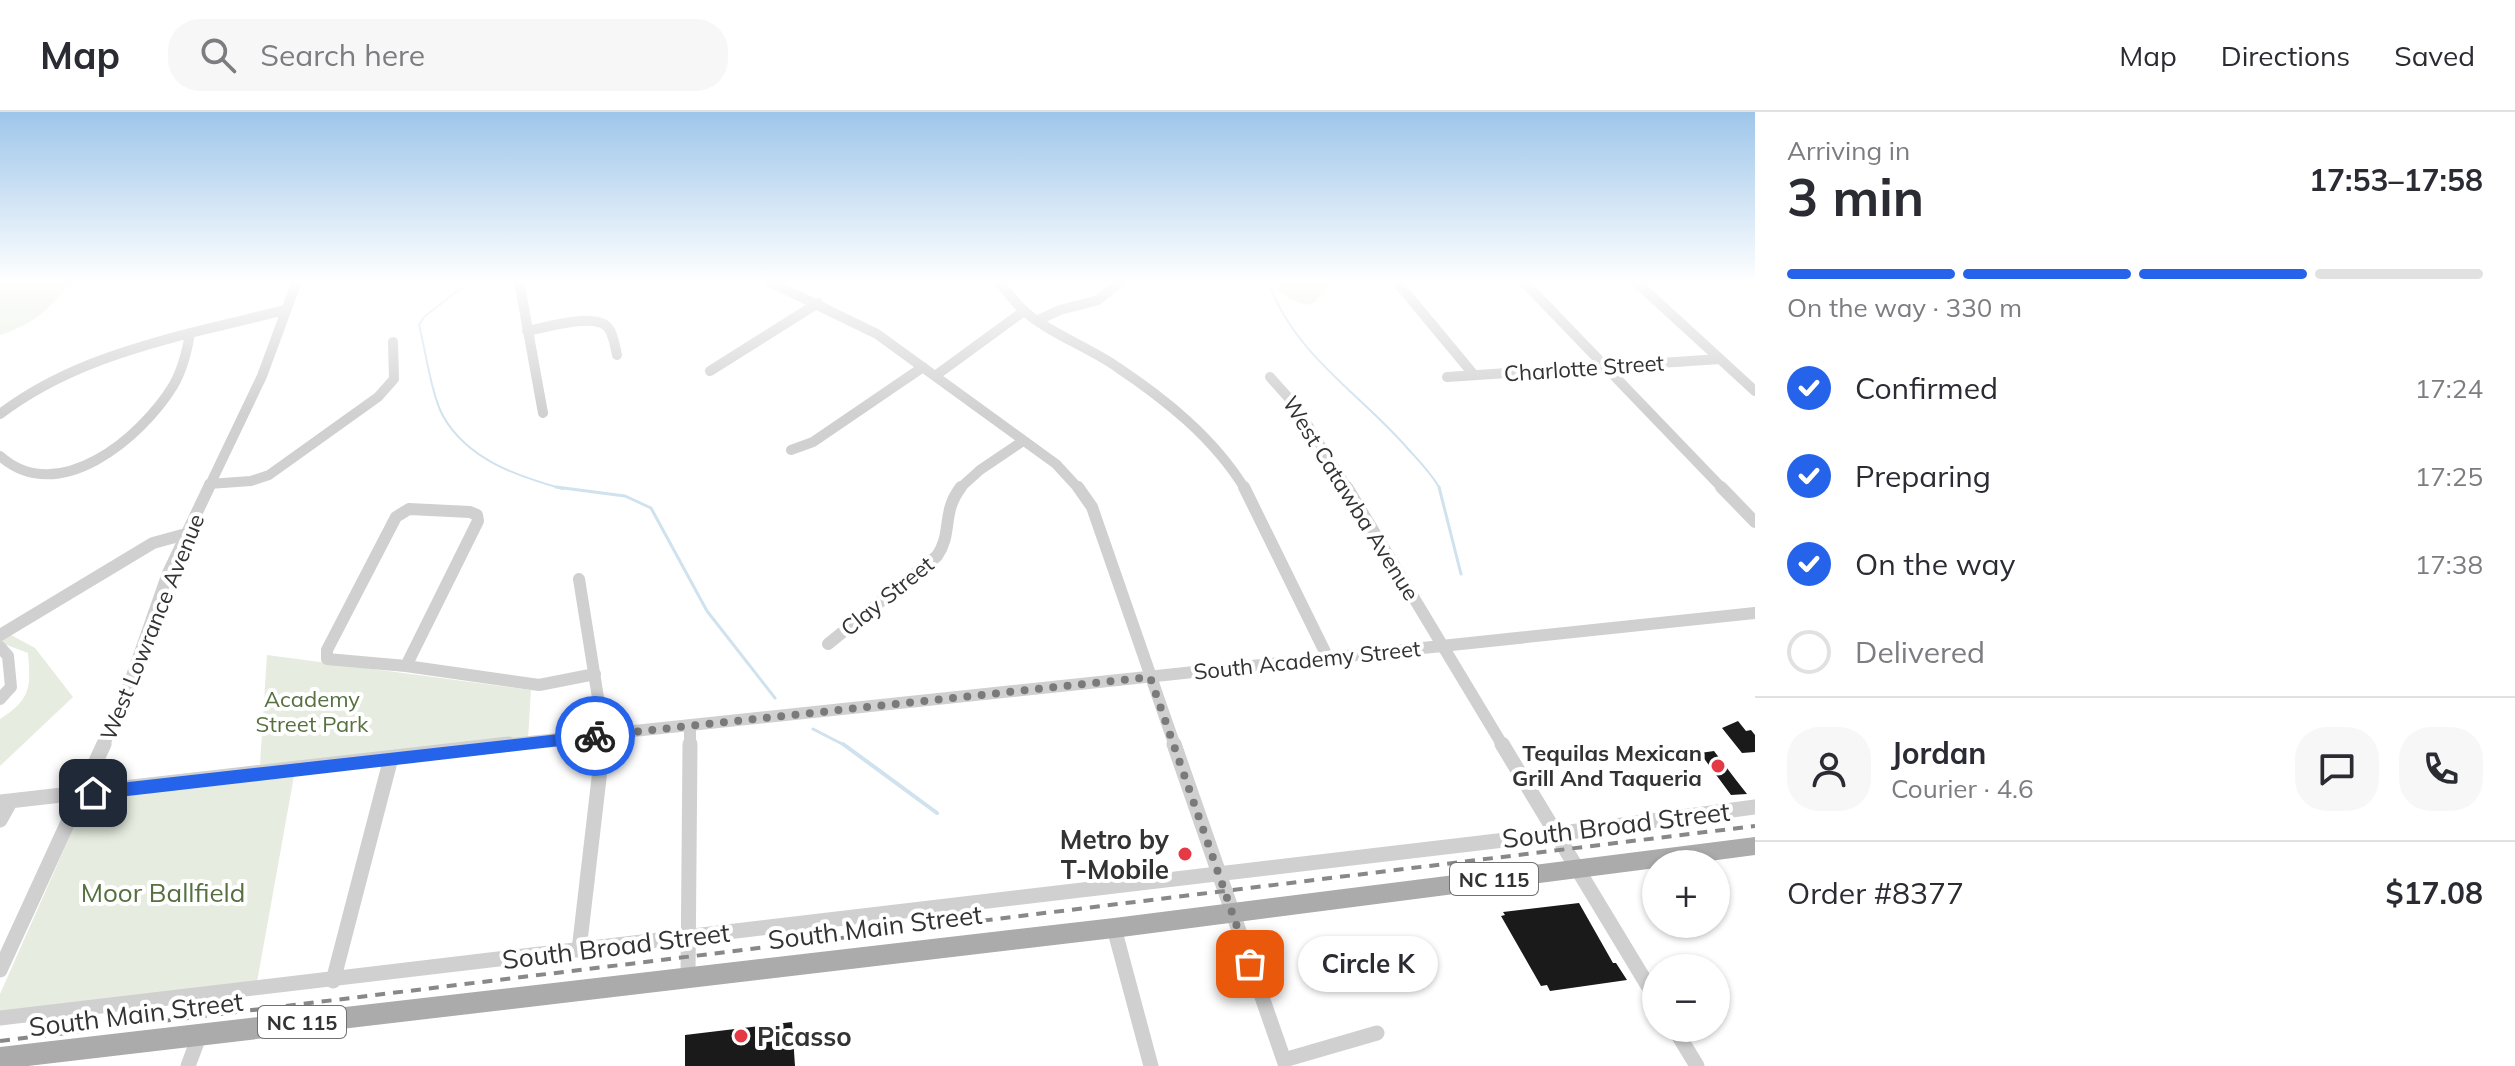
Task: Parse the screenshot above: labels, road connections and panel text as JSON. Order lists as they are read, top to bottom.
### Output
{
  "streets": {
    "main road": ["NC 115", "South Main Street"],
    "street": [
      "Charlotte Street",
      "West Catawba Avenue",
      "Clay Street",
      "West Lowrance Avenue",
      "South Academy Street",
      "South Broad Street"
    ]
  },
  "crossings": [
    ["West Catawba Avenue", "South Academy Street"],
    ["West Catawba Avenue", "South Broad Street"],
    ["West Catawba Avenue", "South Main Street"],
    ["West Lowrance Avenue", "South Academy Street"]
  ],
  "parks": ["Academy Street Park", "Moor Ballfield"],
  "places": [
    "Tequilas Mexican Grill And Taqueria",
    "Metro by T-Mobile",
    "Circle K",
    "Picasso"
  ],
  "page": {
    "header": "Map",
    "search": "Search here",
    "nav": ["Map", "Directions", "Saved"],
    "heading": ["3 min", "Arriving in", "17:53–17:58"],
    "panel": [
      "Jordan",
      "Courier · 4.6",
      "Order #8377",
      "$17.08"
    ],
    "bar": "On the way · 330 m",
    "list": [
      ["Confirmed", "17:24"],
      ["Preparing", "17:25"],
      ["On the way", "17:38"],
      "Delivered"
    ],
    "map_buttons": ["+", "−"],
    "bubble": "Circle K"
  }
}
